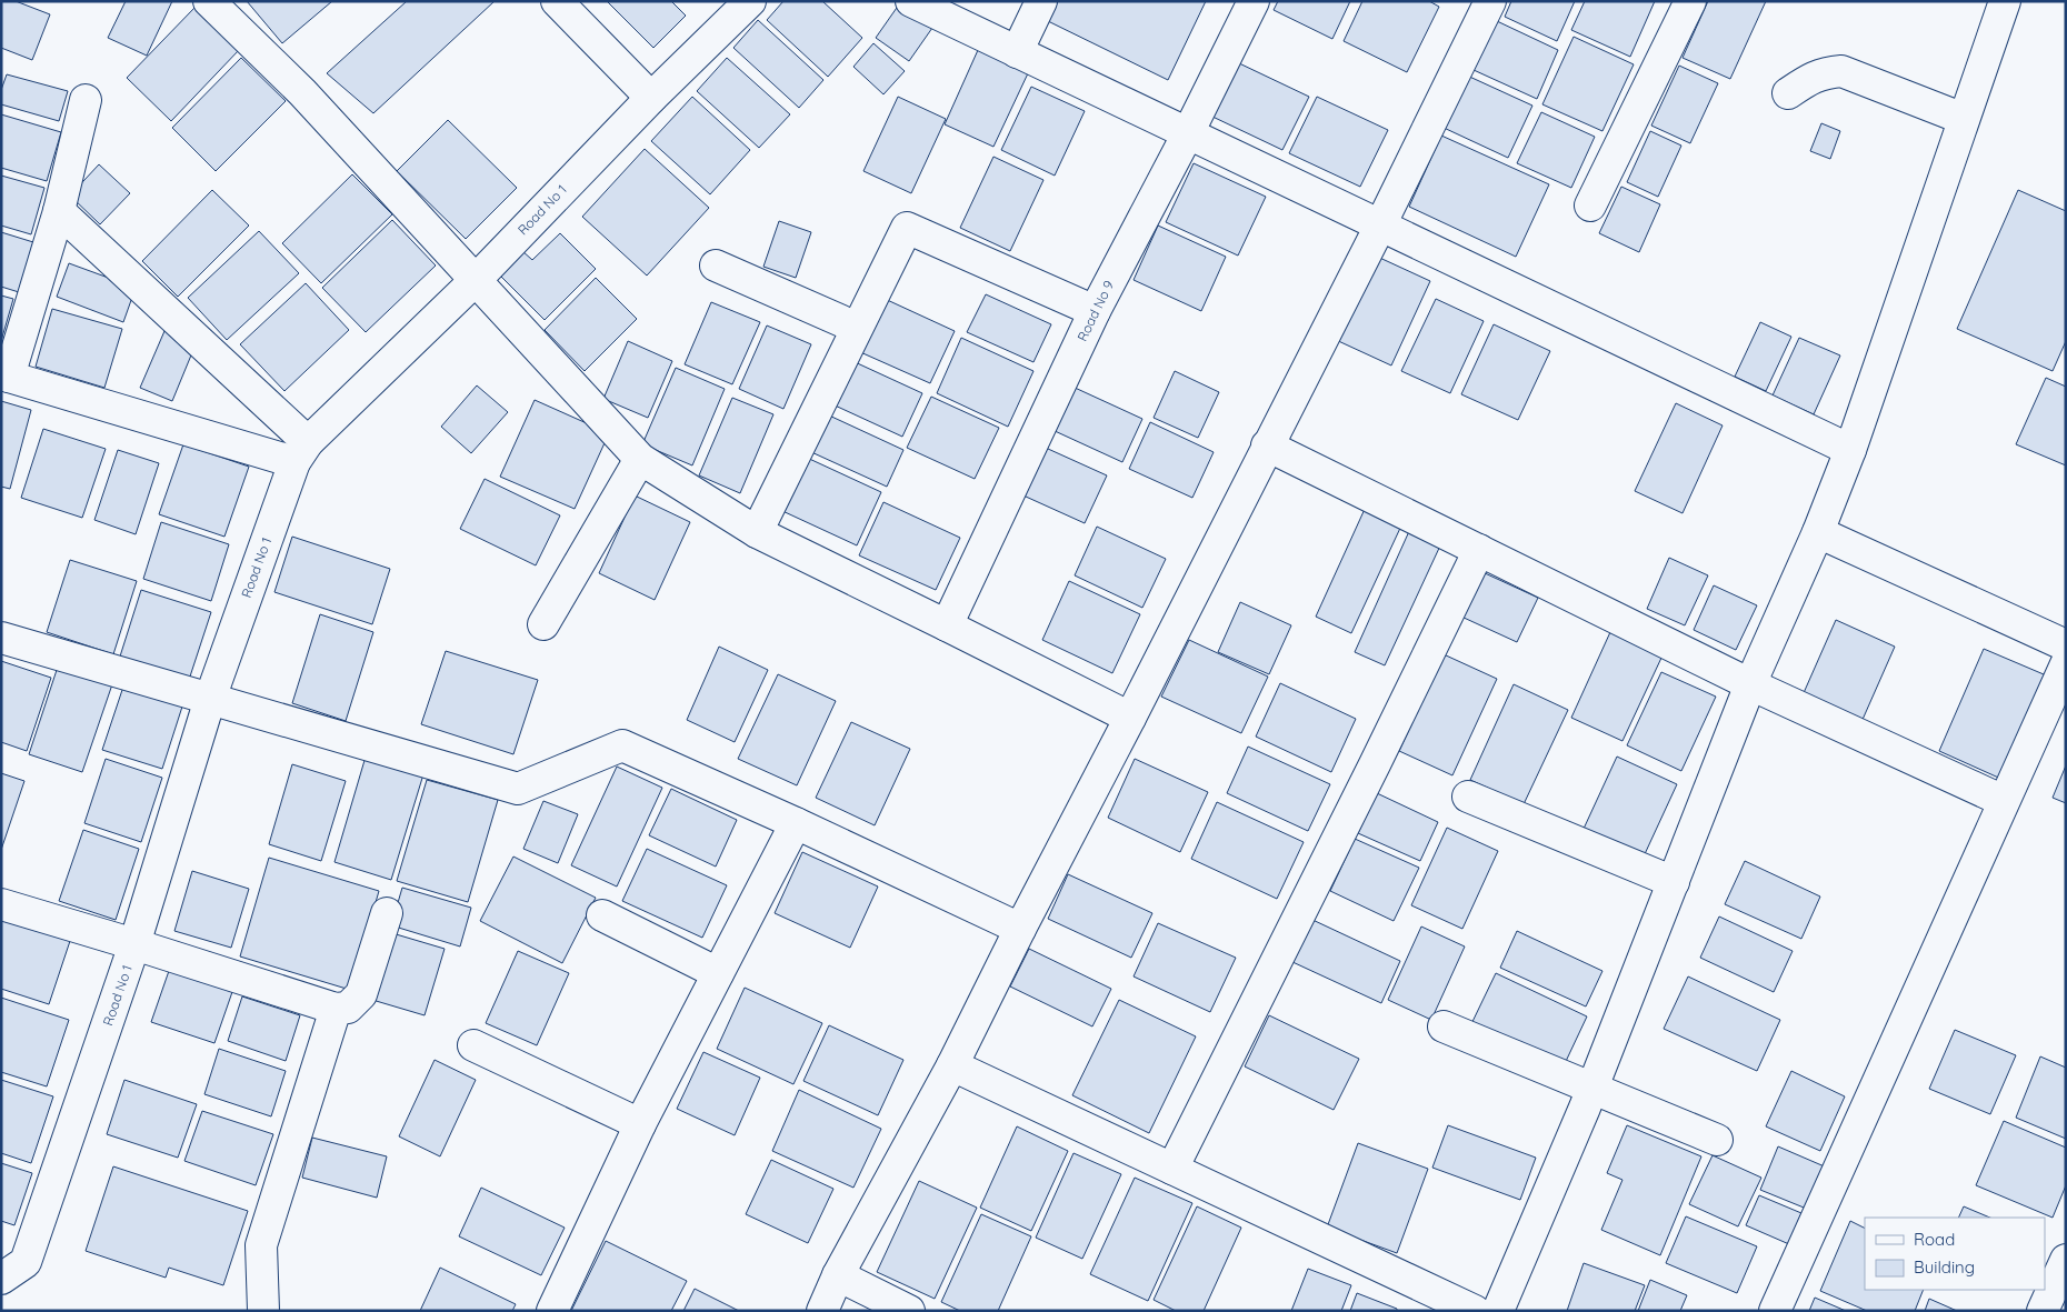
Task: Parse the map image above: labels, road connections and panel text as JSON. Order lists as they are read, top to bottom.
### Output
{
  "streets": {
    "street": ["Road No 1", "Road No 9"]
  },
  "legend": ["Road", "Building"]
}
